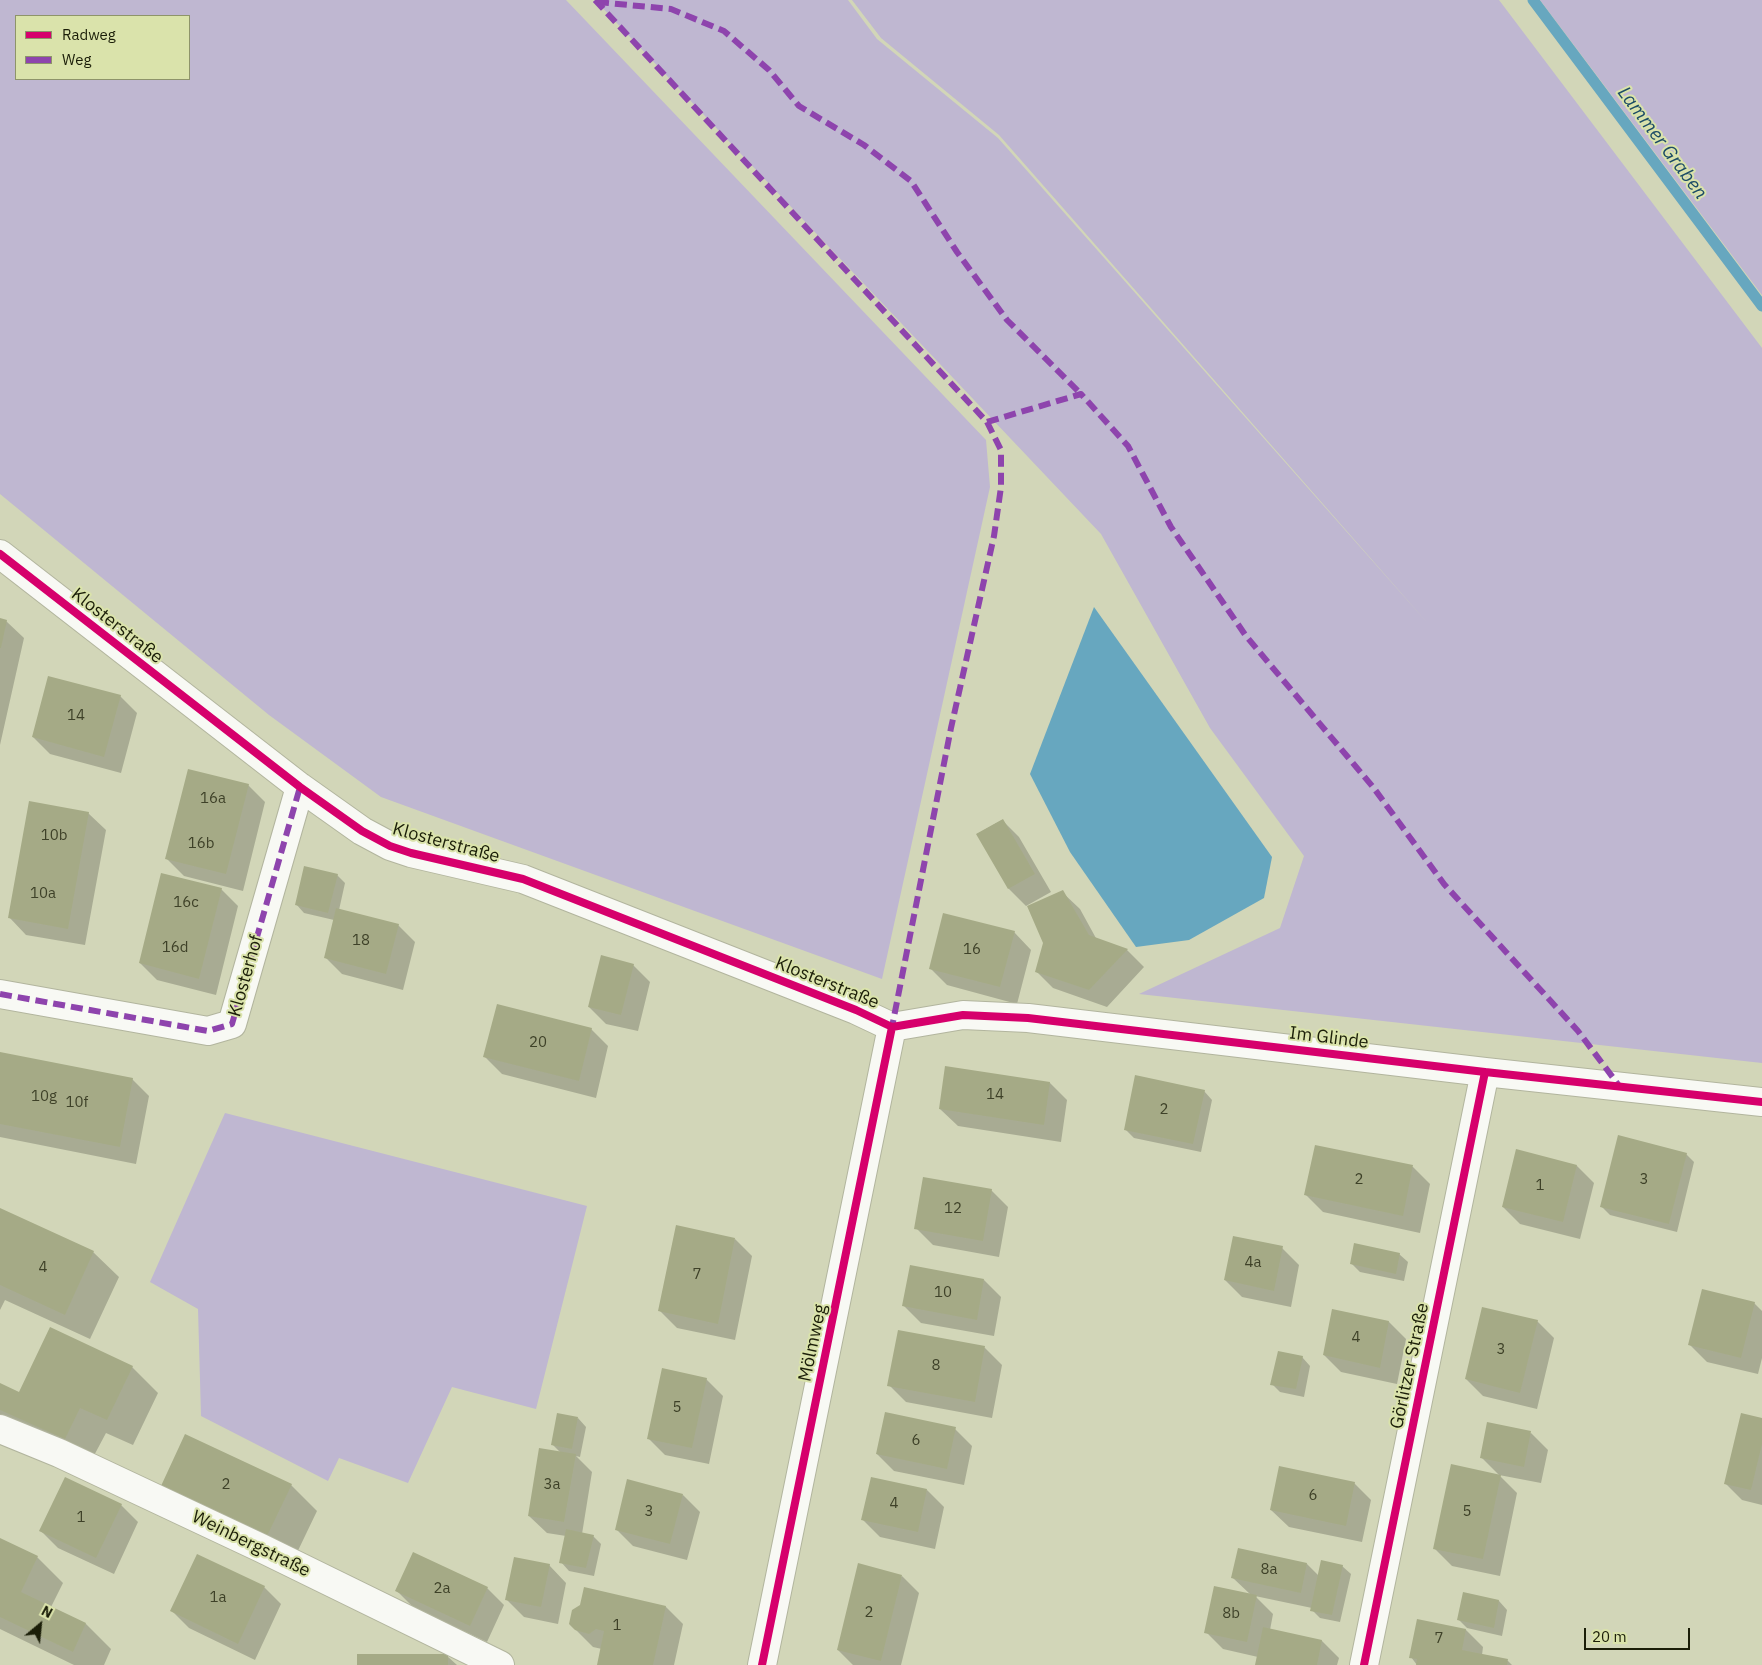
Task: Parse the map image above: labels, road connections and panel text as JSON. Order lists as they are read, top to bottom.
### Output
{
  "streets": {
    "street": [
      "Klosterstraße",
      "Klosterhof",
      "Im Glinde",
      "Mölmweg",
      "Görlitzer Straße",
      "Weinbergstraße"
    ]
  },
  "crossings": [
    ["Klosterstraße", "Klosterhof"],
    ["Klosterstraße", "Im Glinde"],
    ["Klosterstraße", "Mölmweg"],
    ["Im Glinde", "Mölmweg"],
    ["Im Glinde", "Görlitzer Straße"]
  ],
  "water": ["Lammer Graben"],
  "house_numbers": [
    "14",
    "16a",
    "10b",
    "16b",
    "10a",
    "16c",
    "18",
    "16d",
    "16",
    "20",
    "14",
    "10g",
    "10f",
    "2",
    "2",
    "3",
    "1",
    "12",
    "4a",
    "4",
    "7",
    "10",
    "4",
    "3",
    "8",
    "5",
    "6",
    "2",
    "3a",
    "6",
    "4",
    "3",
    "5",
    "1",
    "8a",
    "2a",
    "1a",
    "2",
    "8b",
    "1",
    "7"
  ],
  "legend": ["Radweg", "Weg"],
  "scale_bar": "20 m",
  "north": "top right"
}
